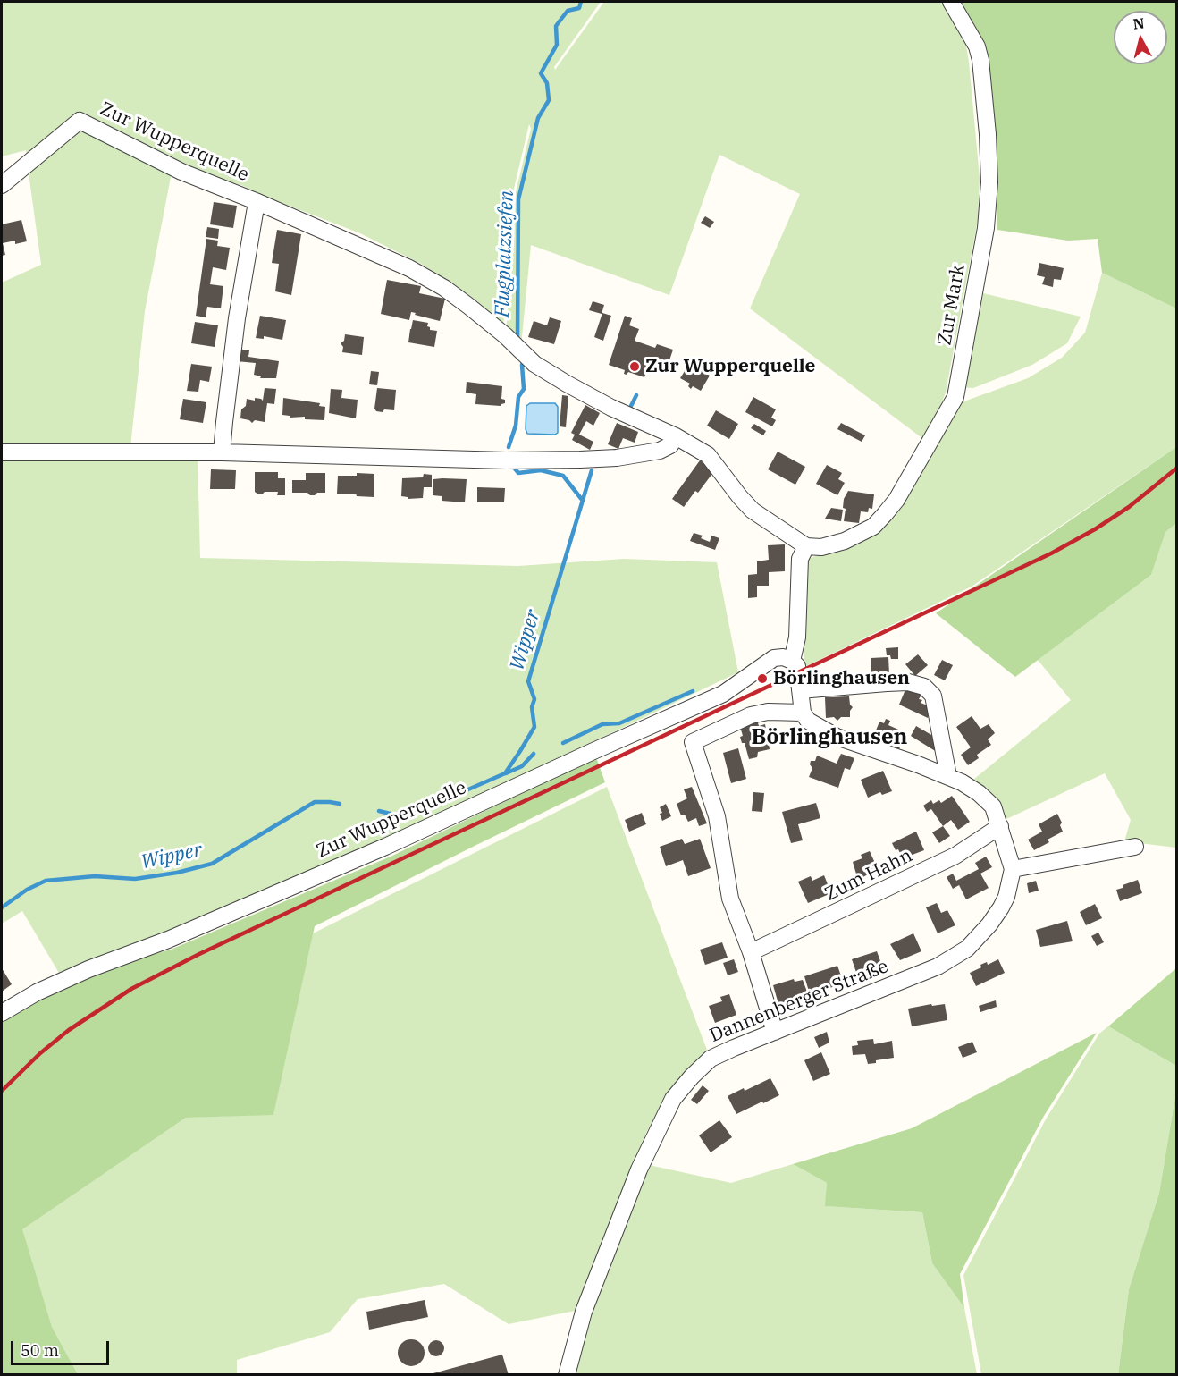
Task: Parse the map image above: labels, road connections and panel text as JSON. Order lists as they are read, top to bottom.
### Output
{
  "streets": {
    "street": [
      "Zur Wupperquelle",
      "Zur Mark",
      "Zum Hahn",
      "Dannenberger Straße"
    ]
  },
  "crossings": [
    ["Zur Wupperquelle", "Zur Mark"],
    ["Zum Hahn", "Dannenberger Straße"]
  ],
  "districts": ["Börlinghausen"],
  "water": ["Flugplatzsiefen", "Wipper"],
  "places": ["Zur Wupperquelle", "Börlinghausen"],
  "scale_bar": "50 m",
  "north": "top"
}
